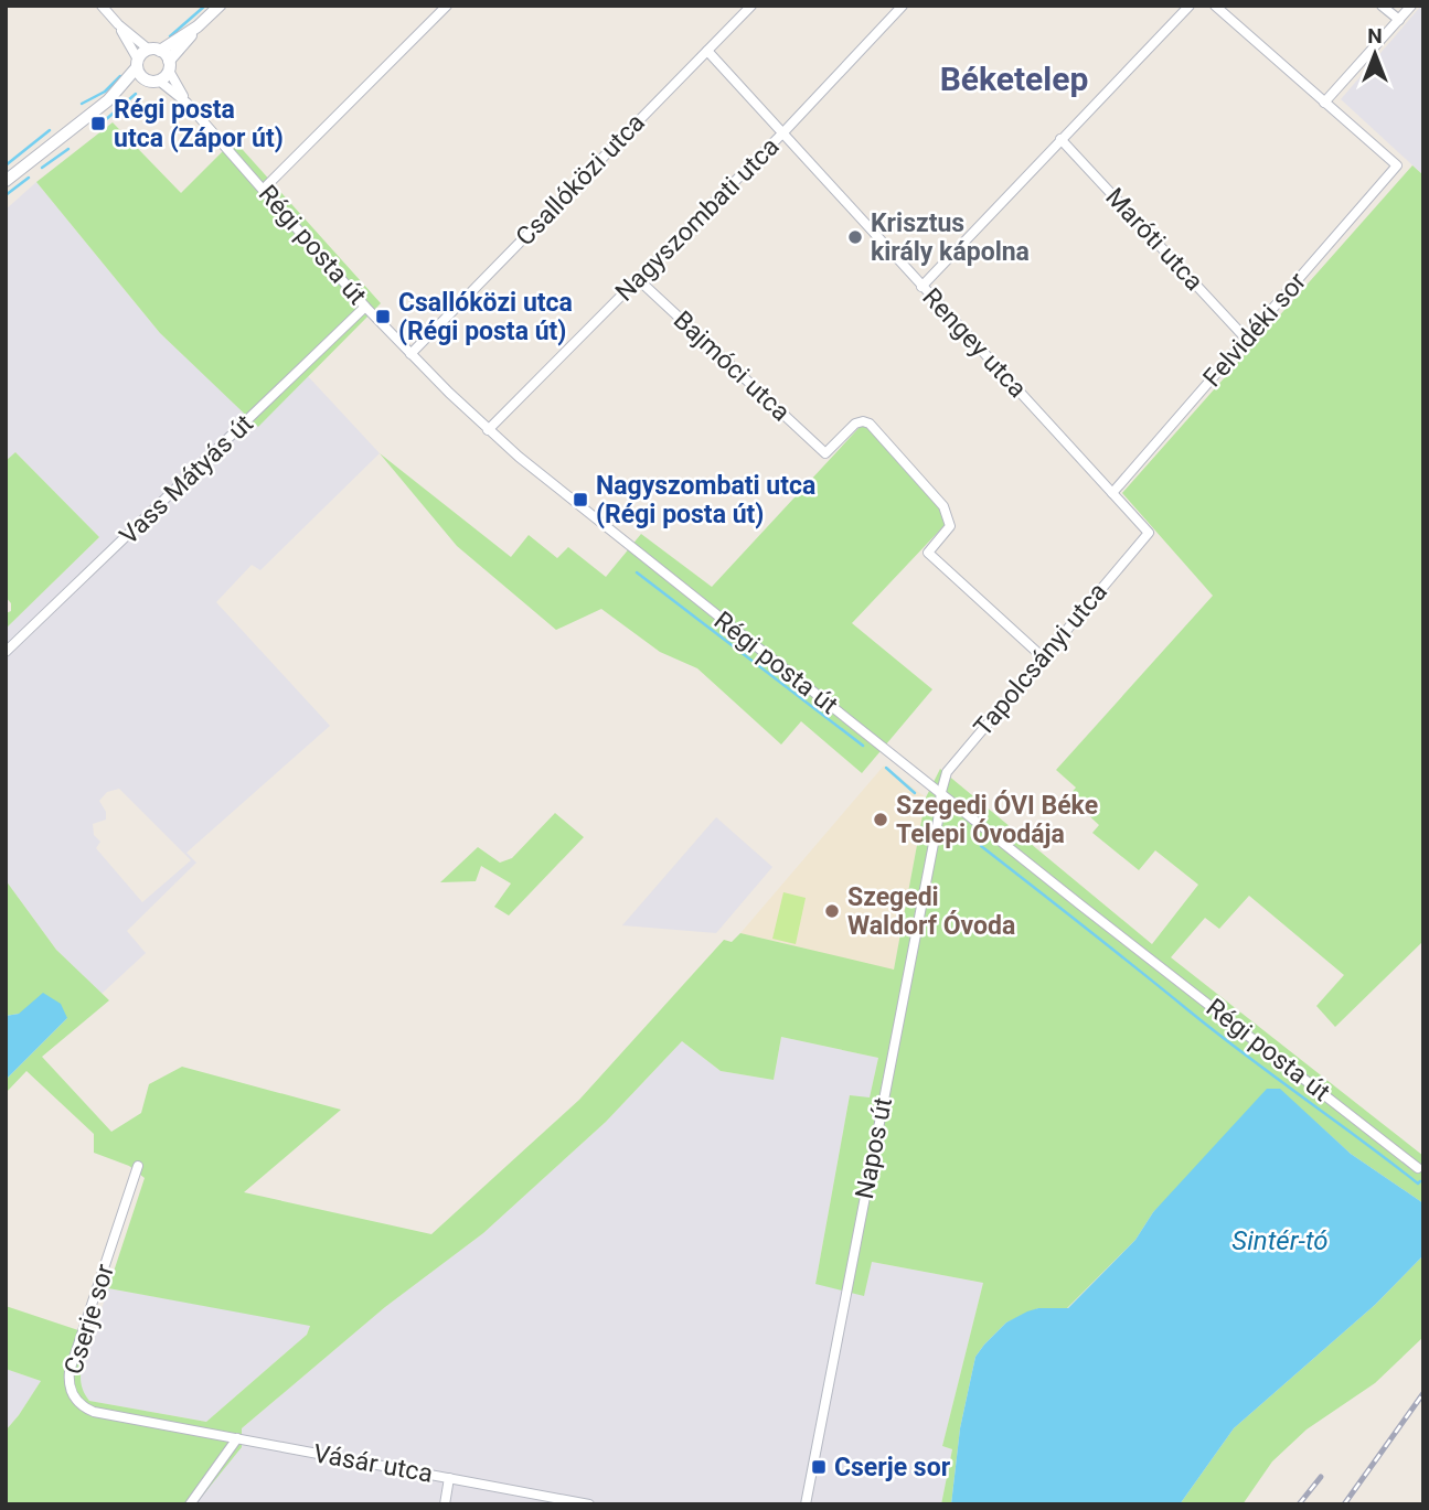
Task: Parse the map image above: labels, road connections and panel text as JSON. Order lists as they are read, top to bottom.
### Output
{
  "streets": {
    "street": [
      "Csallóközi utca",
      "Nagyszombati utca",
      "Maróti utca",
      "Régi posta út",
      "Felvidéki sor",
      "Rengey utca",
      "Bajmóci utca",
      "Vass Mátyás út",
      "Tapolcsányi utca",
      "Napos út",
      "Cserje sor",
      "Vásár utca"
    ]
  },
  "crossings": [
    ["Csallóközi utca", "Régi posta út"],
    ["Csallóközi utca", "Rengey utca"],
    ["Nagyszombati utca", "Régi posta út"],
    ["Nagyszombati utca", "Rengey utca"],
    ["Nagyszombati utca", "Bajmóci utca"],
    ["Maróti utca", "Felvidéki sor"],
    ["Régi posta út", "Vass Mátyás út"],
    ["Régi posta út", "Tapolcsányi utca"],
    ["Régi posta út", "Napos út"],
    ["Felvidéki sor", "Rengey utca"],
    ["Rengey utca", "Tapolcsányi utca"],
    ["Bajmóci utca", "Tapolcsányi utca"],
    ["Tapolcsányi utca", "Napos út"],
    ["Cserje sor", "Vásár utca"]
  ],
  "districts": ["Béketelep"],
  "water": ["Sintér-tó"],
  "places": {
    "transit": [
      "Régi posta utca (Zápor út)",
      "Csallóközi utca (Régi posta út)",
      "Nagyszombati utca (Régi posta út)",
      "Cserje sor"
    ],
    "other": ["Krisztus király kápolna", "Szegedi ÓVI Béke Telepi Óvodája", "Szegedi Waldorf Óvoda"]
  },
  "north": "top"
}
